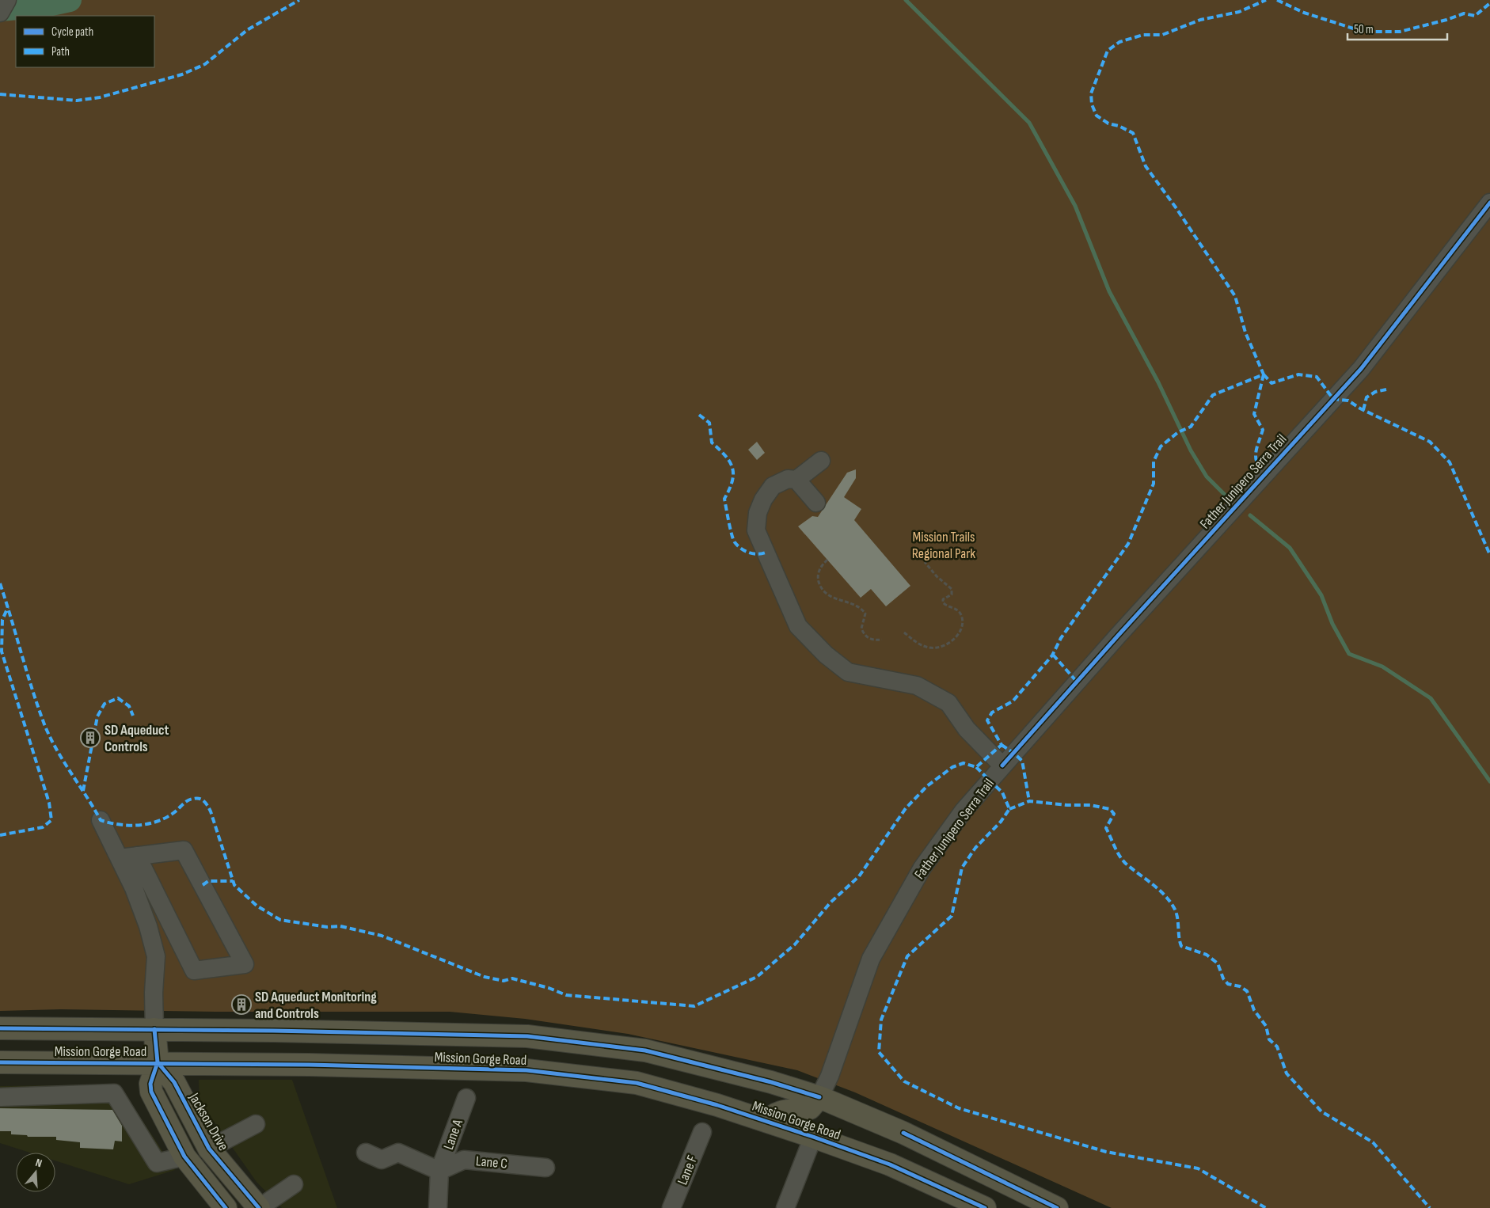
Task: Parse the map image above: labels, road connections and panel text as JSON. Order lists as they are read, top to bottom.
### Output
{
  "streets": {
    "main road": ["Mission Gorge Road", "Jackson Drive"],
    "street": [
      "Father Junipero Serra Trail",
      "Lane A",
      "Lane C",
      "Lane F"
    ]
  },
  "crossings": [
    ["Father Junipero Serra Trail", "Mission Gorge Road"],
    ["Mission Gorge Road", "Jackson Drive"],
    ["Lane A", "Lane C"]
  ],
  "parks": ["Mission Trails Regional Park"],
  "places": {
    "building": ["SD Aqueduct Controls", "SD Aqueduct Monitoring and Controls"]
  },
  "legend": ["Cycle path", "Path"],
  "scale_bar": "50 m",
  "north": "top"
}
